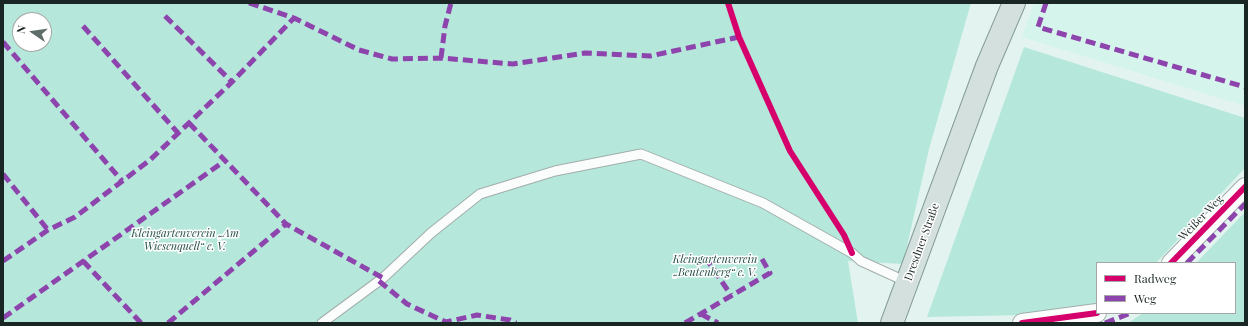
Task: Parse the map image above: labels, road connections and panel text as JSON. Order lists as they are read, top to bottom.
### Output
{
  "streets": {
    "main road": ["Dresdner Straße"],
    "street": ["Weißer Weg"]
  },
  "parks": ["Kleingartenverein „Am Wiesenquell“ e. V.", "Kleingartenverein „Beutenberg“ e. V."],
  "legend": ["Radweg", "Weg"],
  "north": "left"
}
